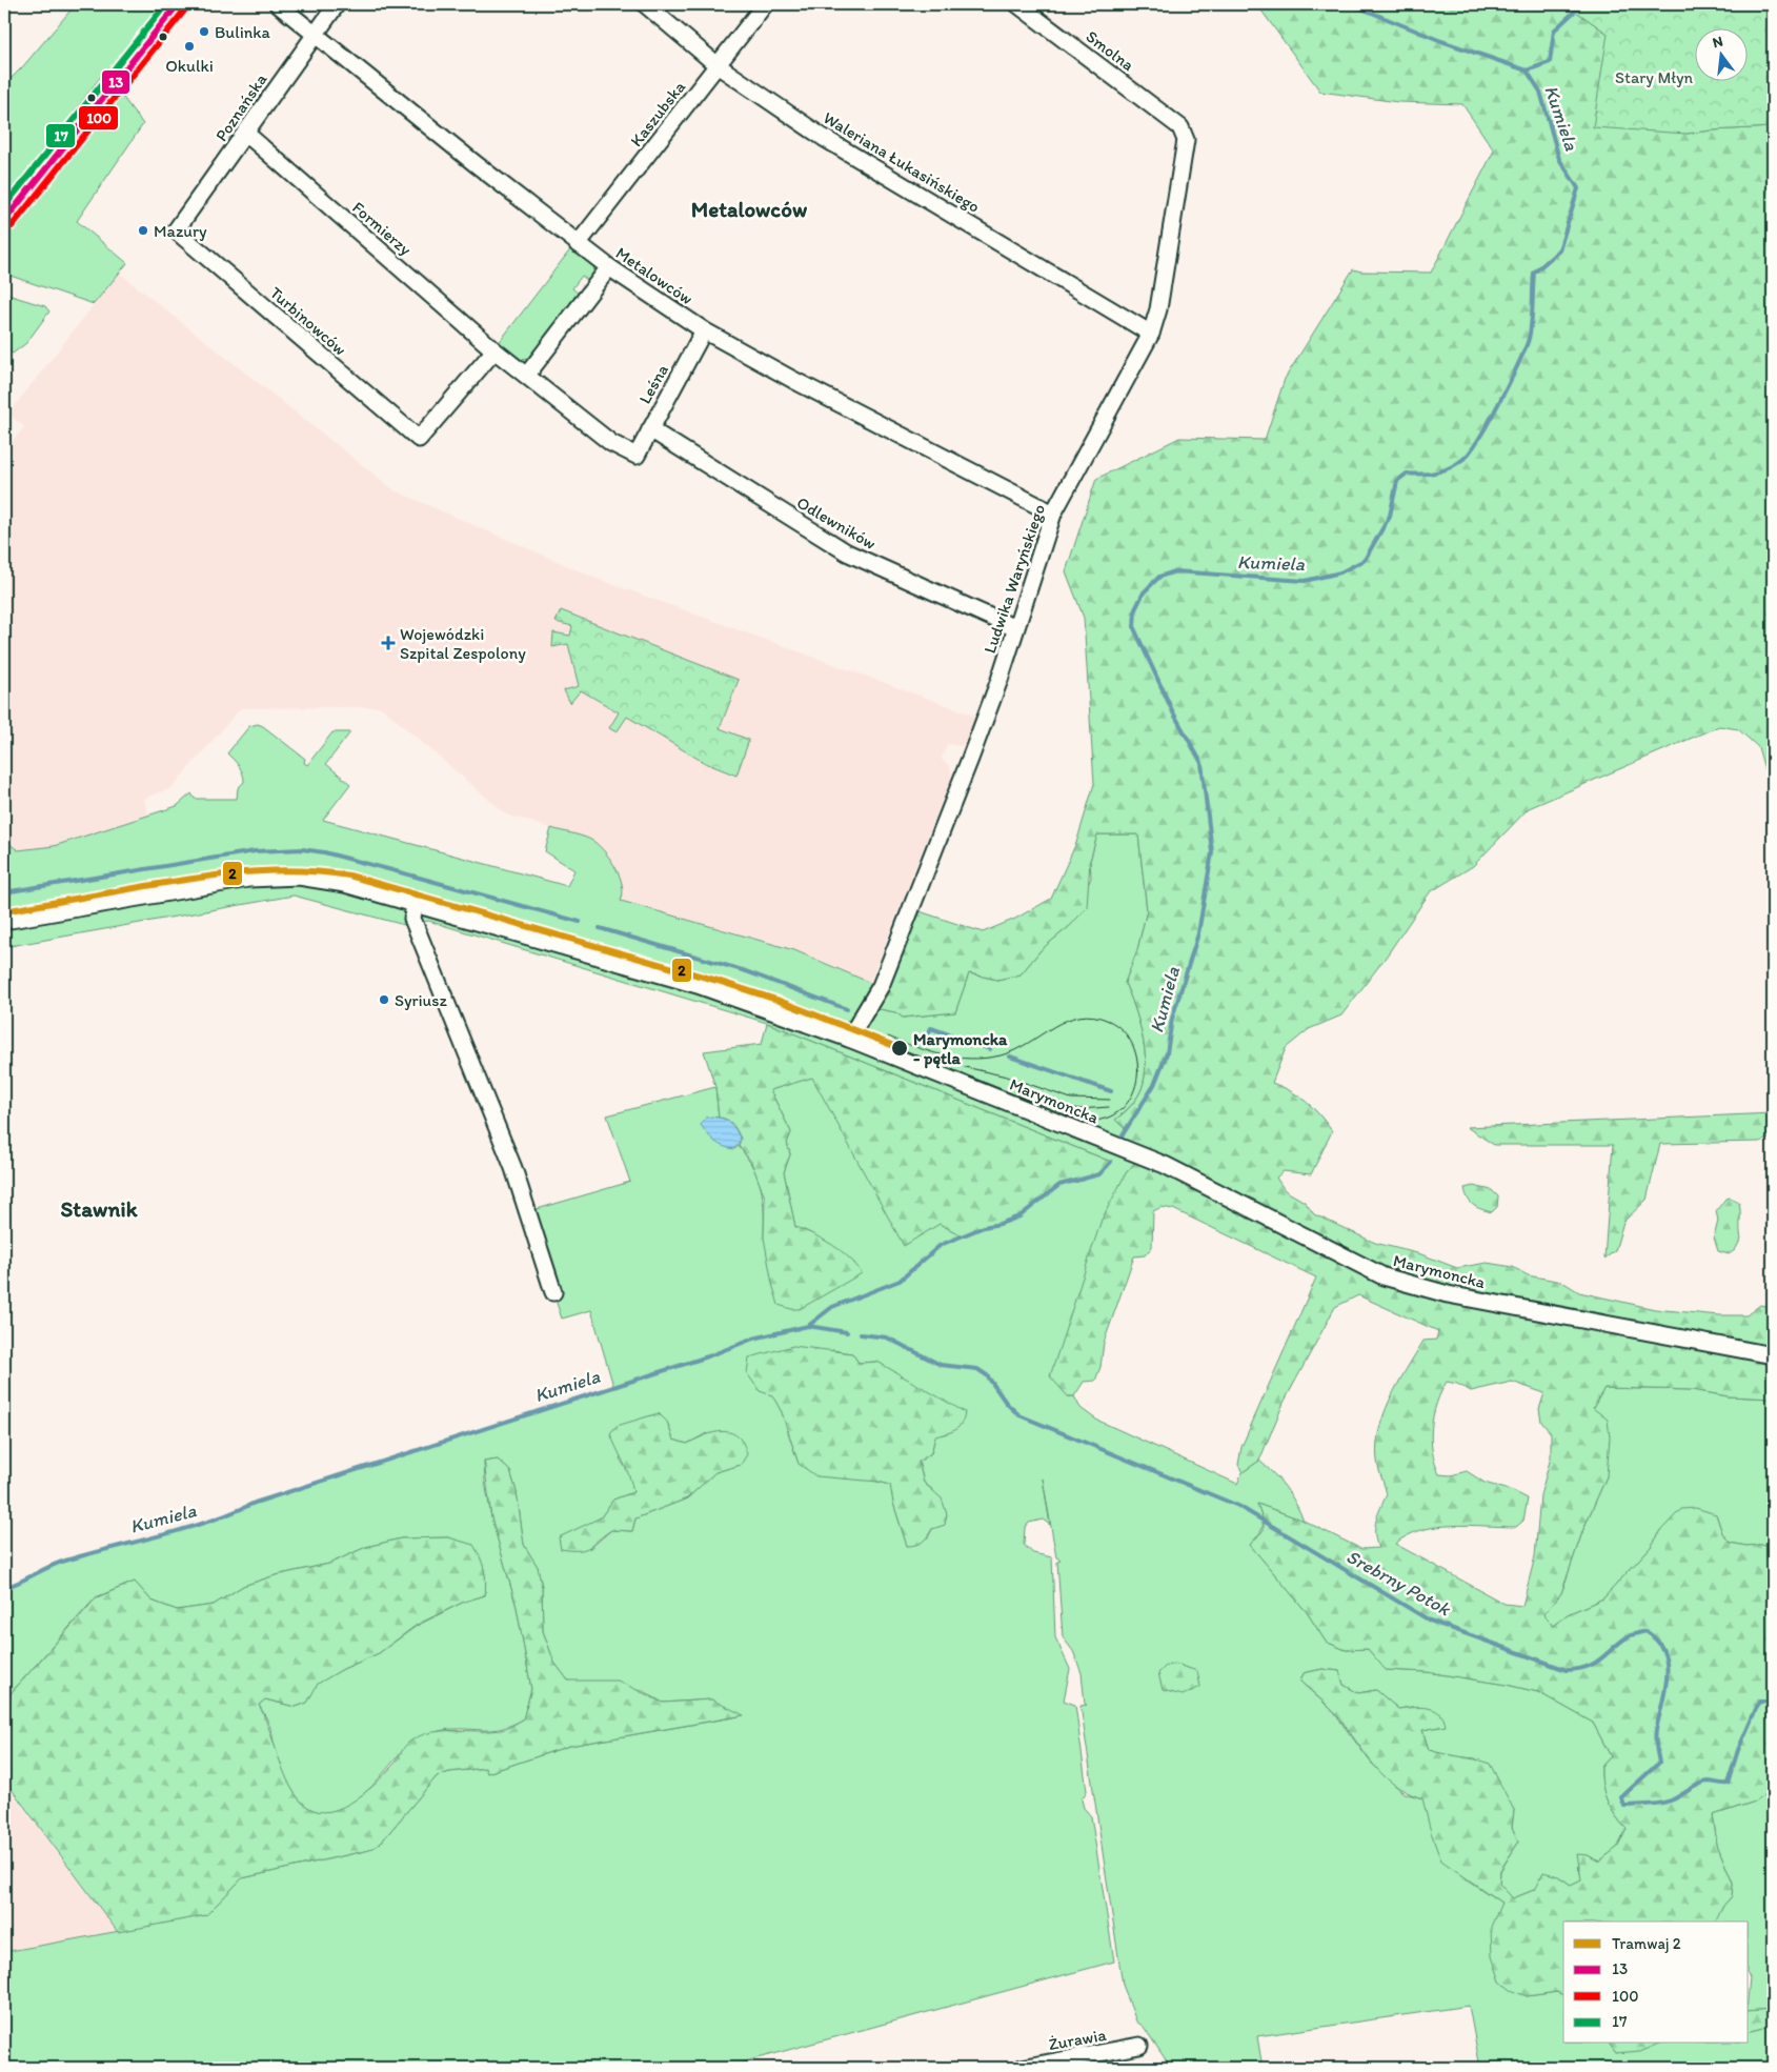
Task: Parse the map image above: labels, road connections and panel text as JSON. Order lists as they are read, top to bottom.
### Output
{
  "streets": {
    "street": [
      "Smolna",
      "Poznańska",
      "Kaszubska",
      "Waleriana Łukasińskiego",
      "Formierzy",
      "Metalowców",
      "Turbinowców",
      "Leśna",
      "Odlewników",
      "Ludwika Waryńskiego",
      "Marymoncka",
      "Żurawia"
    ]
  },
  "crossings": [
    ["Smolna", "Ludwika Waryńskiego"],
    ["Poznańska", "Formierzy"],
    ["Poznańska", "Metalowców"],
    ["Poznańska", "Turbinowców"],
    ["Kaszubska", "Waleriana Łukasińskiego"],
    ["Kaszubska", "Metalowców"],
    ["Waleriana Łukasińskiego", "Ludwika Waryńskiego"],
    ["Formierzy", "Turbinowców"],
    ["Metalowców", "Leśna"],
    ["Metalowców", "Ludwika Waryńskiego"],
    ["Leśna", "Odlewników"],
    ["Odlewników", "Ludwika Waryńskiego"],
    ["Ludwika Waryńskiego", "Marymoncka"]
  ],
  "districts": ["Metalowców", "Stawnik"],
  "water": ["Kumiela", "Srebrny Potok"],
  "parks": ["Stary Młyn"],
  "places": {
    "other": [
      "Bulinka",
      "Okulki",
      "Mazury",
      "Syriusz",
      "Marymoncka - pętla"
    ],
    "health": ["Wojewódzki Szpital Zespolony"]
  },
  "lines": [
    "transit line 13",
    "transit line 17",
    "transit line 100",
    "tram line 2"
  ],
  "legend": [
    "Tramwaj 2",
    "13",
    "100",
    "17"
  ],
  "north": "top"
}
